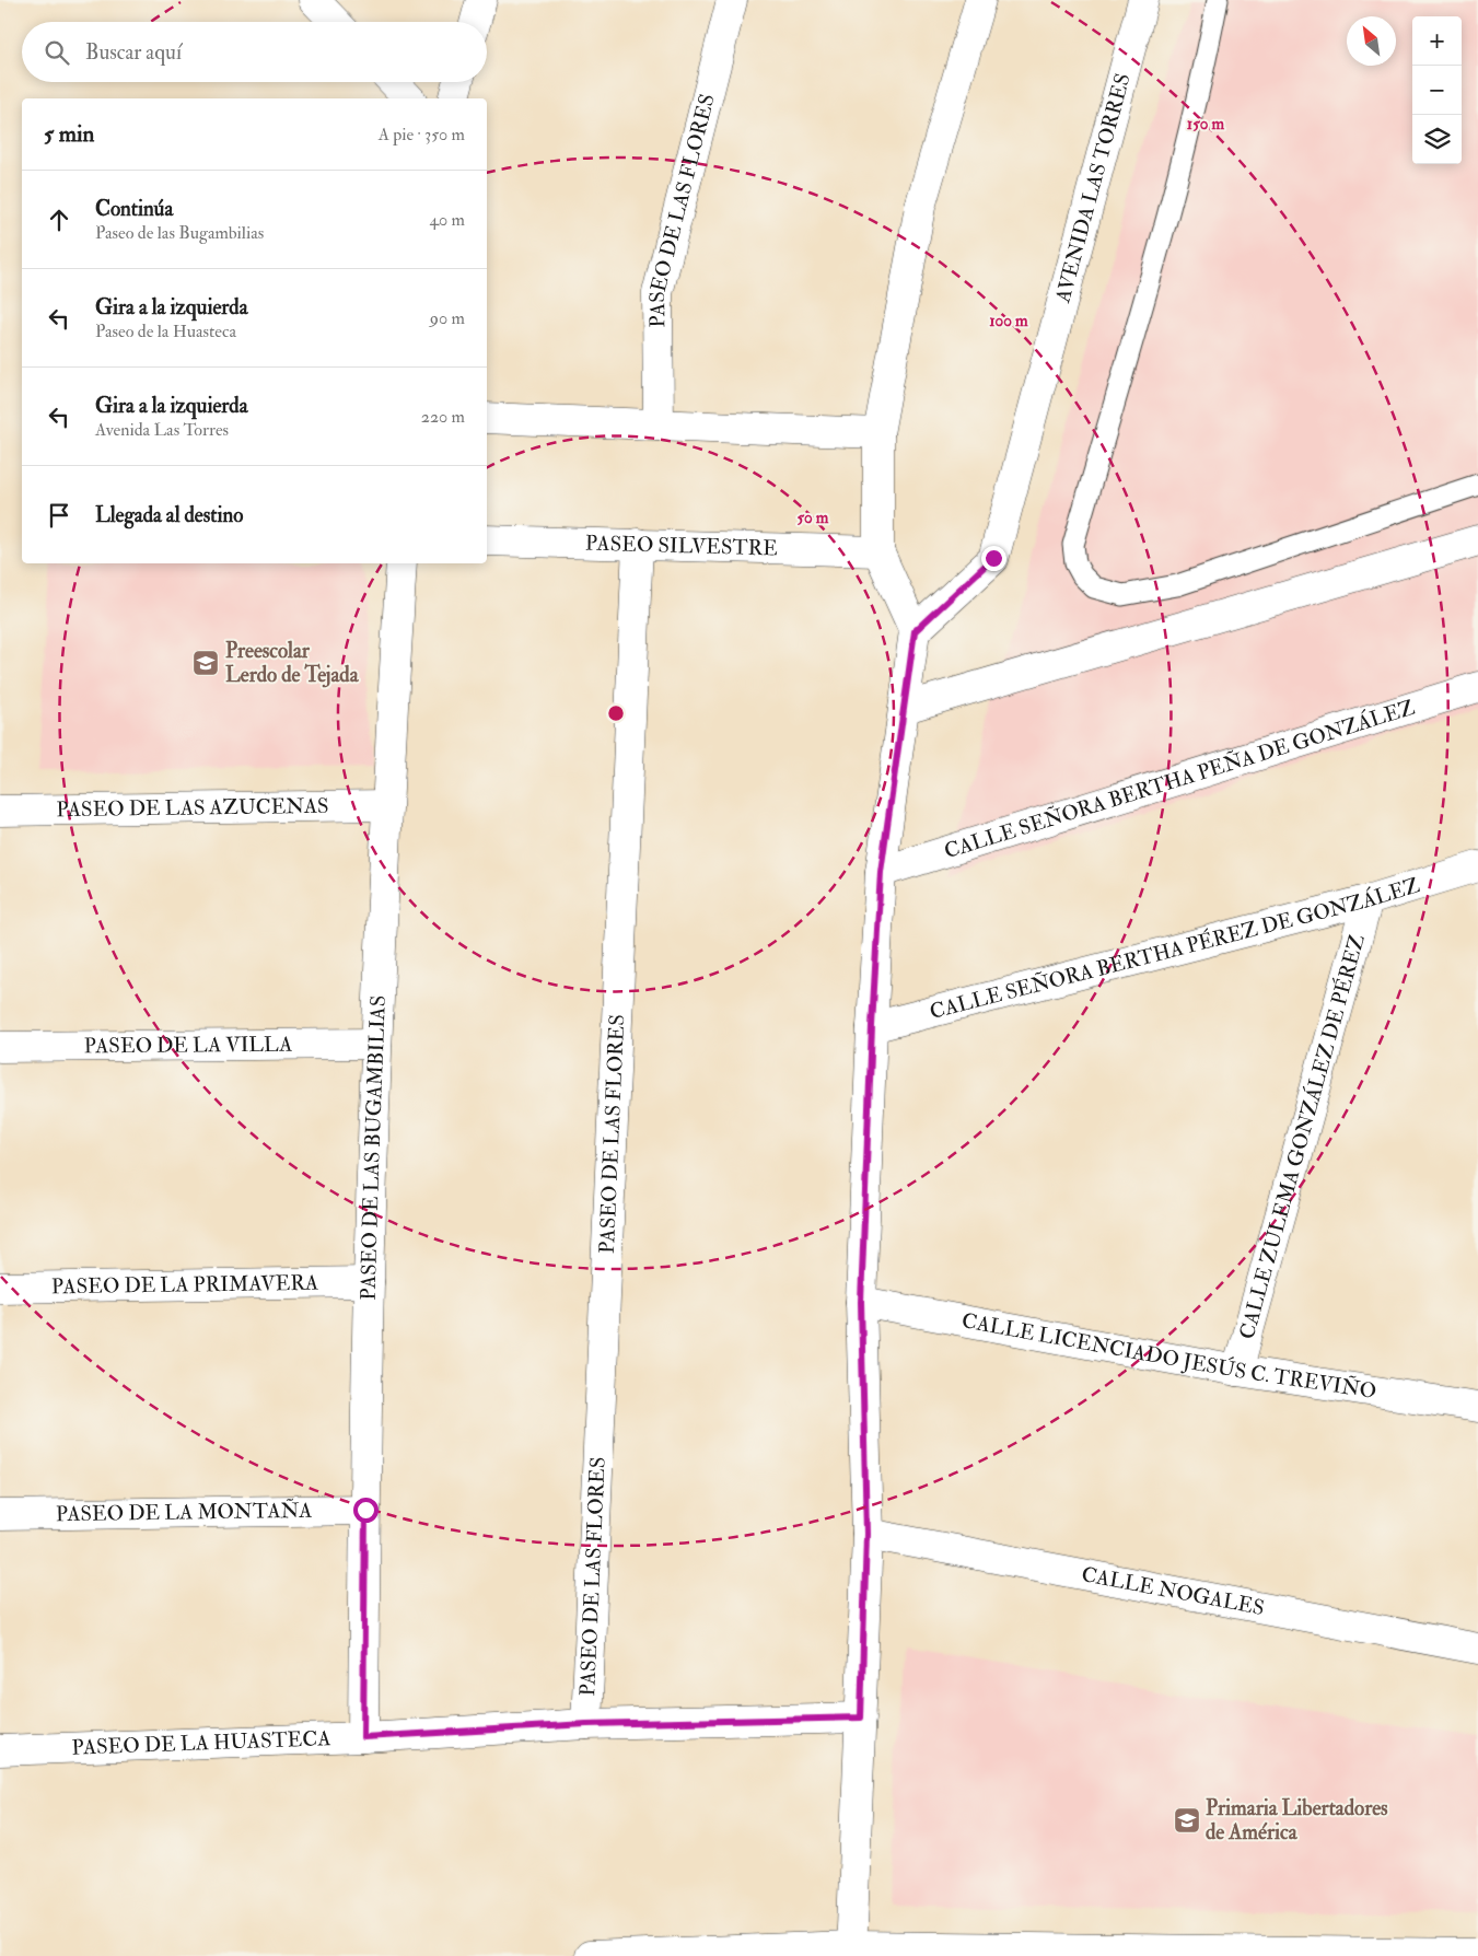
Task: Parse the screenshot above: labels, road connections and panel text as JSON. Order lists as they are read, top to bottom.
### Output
{
  "streets": {
    "street": [
      "AVENIDA LAS TORRES",
      "PASEO DE LAS FLORES",
      "PASEO SILVESTRE",
      "CALLE SEÑORA BERTHA PEÑA DE GONZÁLEZ",
      "PASEO DE LAS AZUCENAS",
      "CALLE SEÑORA BERTHA PÉREZ DE GONZÁLEZ",
      "PASEO DE LA VILLA",
      "CALLE ZULEMA GONZÁLEZ DE PÉREZ",
      "PASEO DE LAS BUGAMBILIAS",
      "PASEO DE LA PRIMAVERA",
      "CALLE LICENCIADO JESÚS C. TREVIÑO",
      "PASEO DE LA MONTAÑA",
      "CALLE NOGALES",
      "PASEO DE LA HUASTECA"
    ]
  },
  "crossings": [
    ["PASEO DE LAS FLORES", "PASEO SILVESTRE"],
    ["PASEO DE LAS FLORES", "PASEO DE LA HUASTECA"],
    ["PASEO DE LAS AZUCENAS", "PASEO DE LAS BUGAMBILIAS"],
    ["CALLE SEÑORA BERTHA PÉREZ DE GONZÁLEZ", "CALLE ZULEMA GONZÁLEZ DE PÉREZ"],
    ["PASEO DE LA VILLA", "PASEO DE LAS BUGAMBILIAS"],
    ["CALLE ZULEMA GONZÁLEZ DE PÉREZ", "CALLE LICENCIADO JESÚS C. TREVIÑO"],
    ["PASEO DE LAS BUGAMBILIAS", "PASEO DE LA PRIMAVERA"],
    ["PASEO DE LAS BUGAMBILIAS", "PASEO DE LA MONTAÑA"],
    ["PASEO DE LAS BUGAMBILIAS", "PASEO DE LA HUASTECA"]
  ],
  "places": {
    "school or university": ["Preescolar Lerdo de Tejada", "Primaria Libertadores de América"]
  },
  "north": "top left",
  "page": {
    "map_buttons": ["+", "−"],
    "search": "Buscar aquí",
    "heading": ["5 min", "A pie · 350 m"],
    "list": [
      ["Continúa", "Paseo de las Bugambilias", "40 m"],
      ["Gira a la izquierda", "Paseo de la Huasteca", "90 m"],
      ["Gira a la izquierda", "Avenida Las Torres", "220 m"],
      "Llegada al destino"
    ]
  },
  "rings": ["150 m", "100 m", "50 m"]
}
